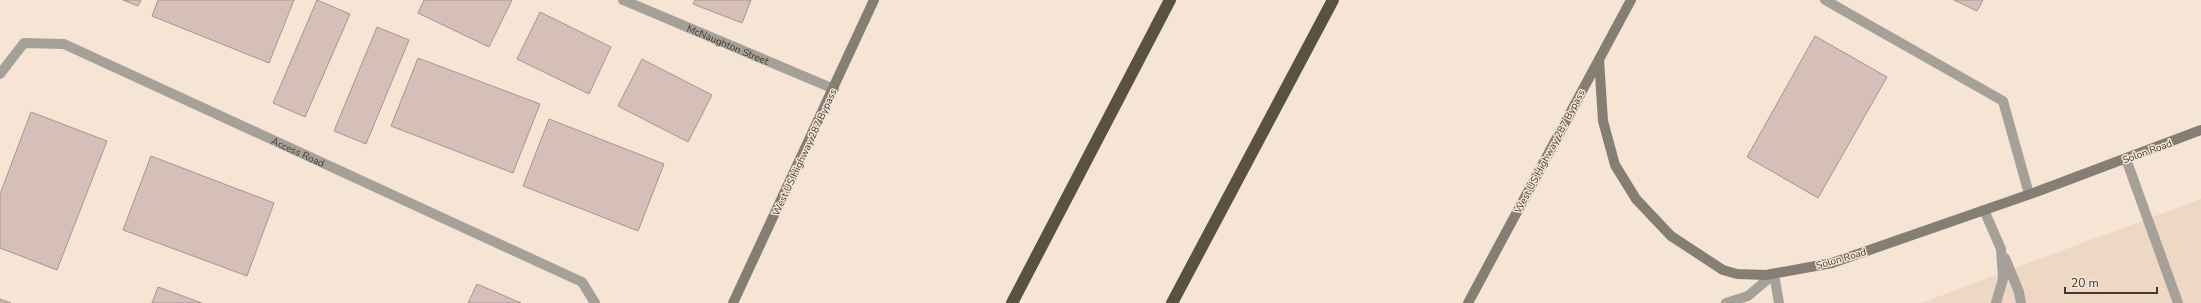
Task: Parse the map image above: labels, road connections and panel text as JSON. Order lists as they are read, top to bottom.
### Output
{
  "streets": {
    "street": [
      "McNaughton Street",
      "West US Highway 287 Bypass",
      "Solon Road",
      "Access Road"
    ]
  },
  "crossings": [
    ["McNaughton Street", "West US Highway 287 Bypass"],
    ["West US Highway 287 Bypass", "Solon Road"]
  ],
  "scale_bar": "20 m"
}
